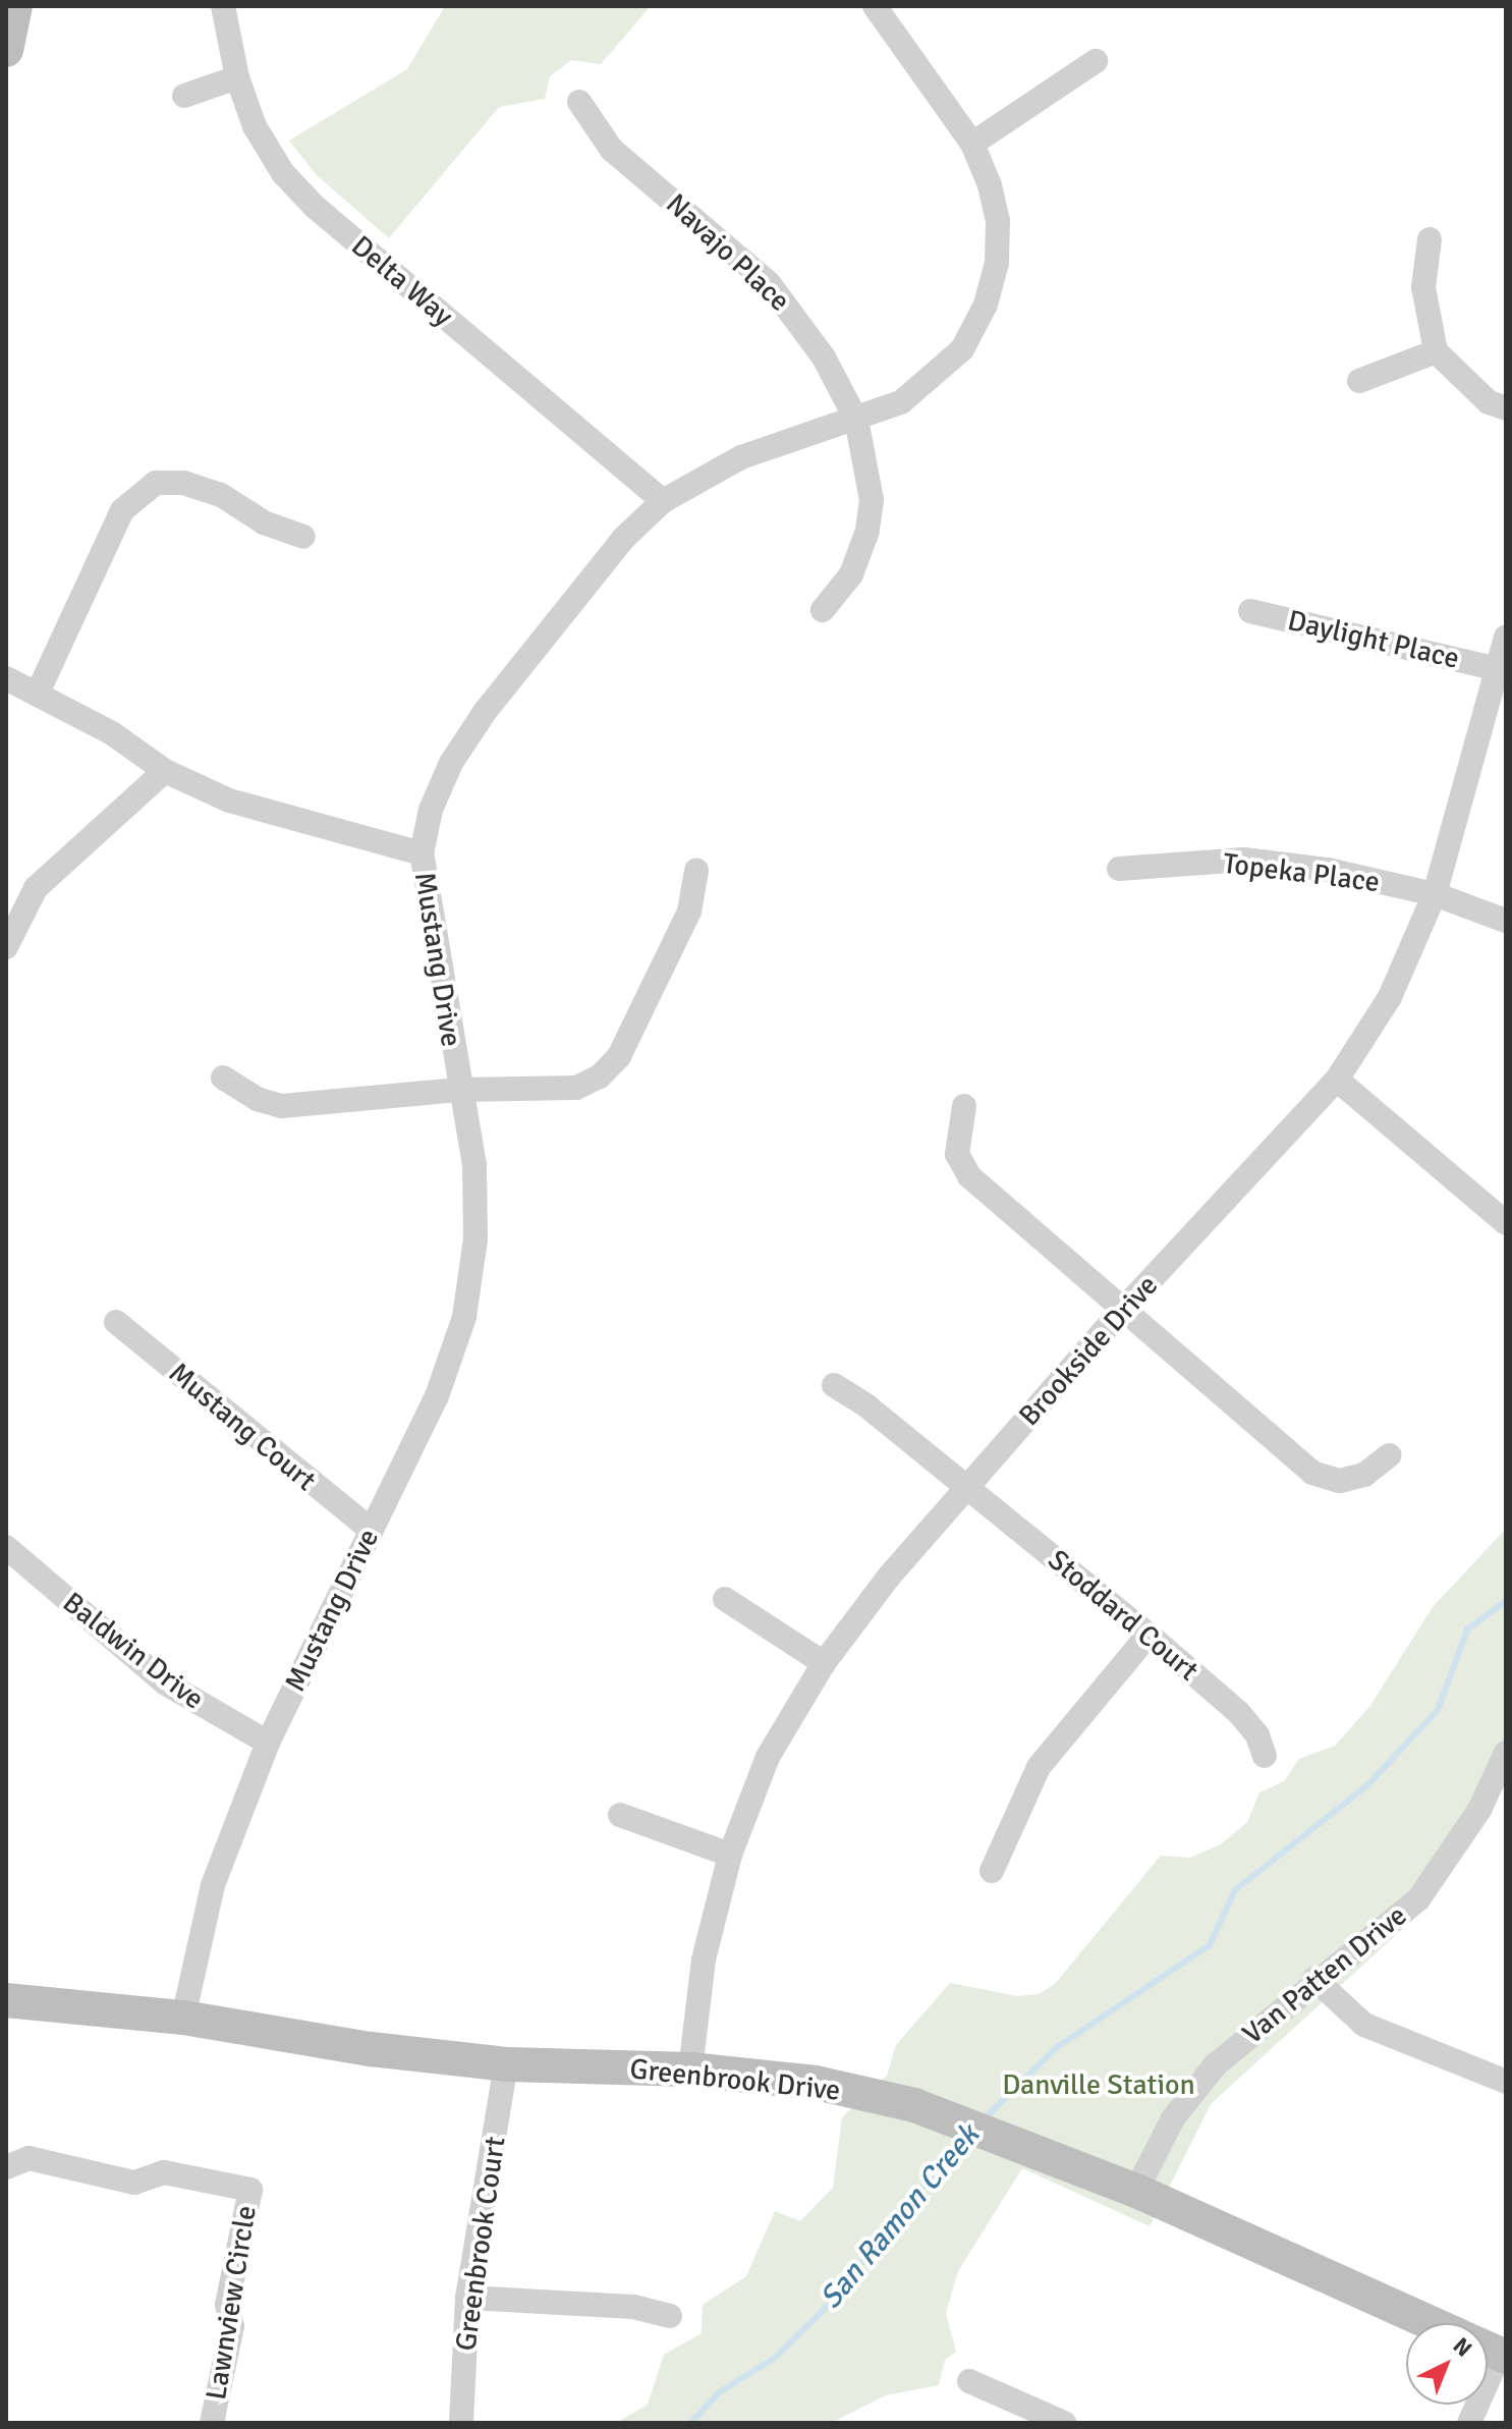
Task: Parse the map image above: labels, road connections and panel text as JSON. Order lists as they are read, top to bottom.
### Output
{
  "streets": {
    "street": [
      "Navajo Place",
      "Delta Way",
      "Daylight Place",
      "Topeka Place",
      "Mustang Drive",
      "Brookside Drive",
      "Mustang Court",
      "Stoddard Court",
      "Baldwin Drive",
      "Van Patten Drive",
      "Greenbrook Drive",
      "Greenbrook Court",
      "Lawnview Circle"
    ]
  },
  "crossings": [
    ["Navajo Place", "Mustang Drive"],
    ["Delta Way", "Mustang Drive"],
    ["Daylight Place", "Brookside Drive"],
    ["Topeka Place", "Brookside Drive"],
    ["Mustang Drive", "Mustang Court"],
    ["Mustang Drive", "Baldwin Drive"],
    ["Mustang Drive", "Greenbrook Drive"],
    ["Brookside Drive", "Stoddard Court"],
    ["Brookside Drive", "Greenbrook Drive"],
    ["Van Patten Drive", "Greenbrook Drive"],
    ["Greenbrook Drive", "Greenbrook Court"]
  ],
  "water": ["San Ramon Creek"],
  "parks": ["Danville Station"],
  "north": "top right"
}
